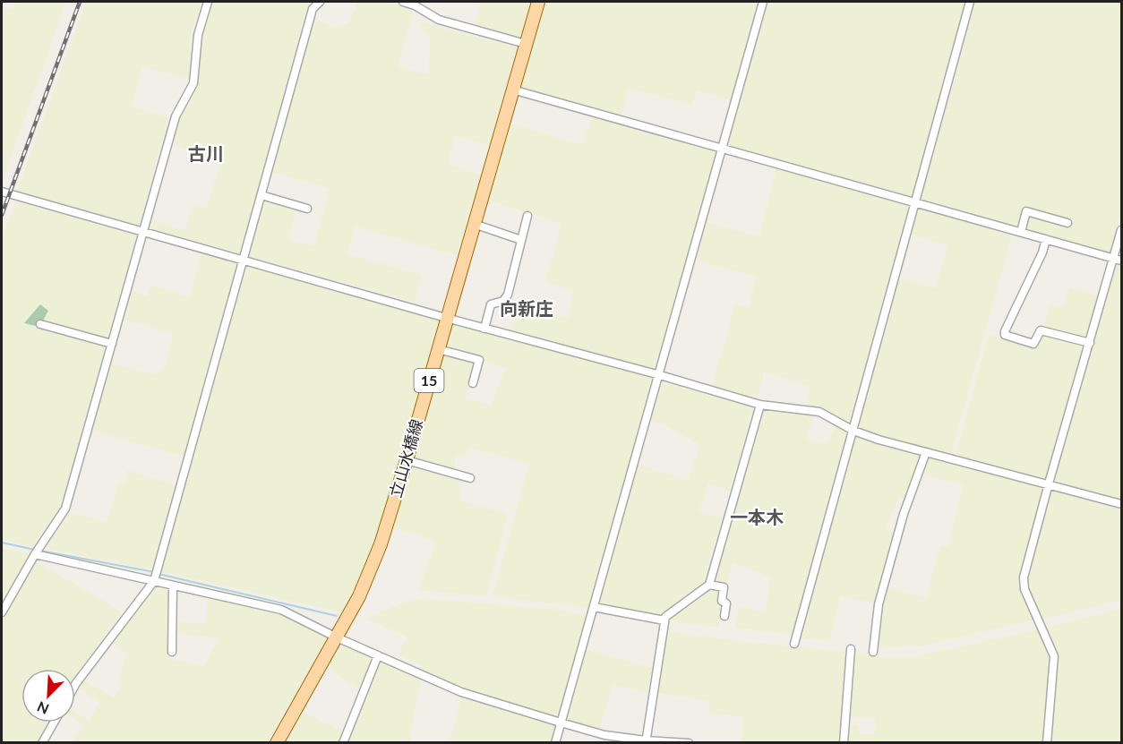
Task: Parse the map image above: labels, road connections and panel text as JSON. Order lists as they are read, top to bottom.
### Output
{
  "streets": {
    "main road": ["15", "立山水橋線"]
  },
  "districts": ["古川", "向新庄", "一本木"],
  "north": "bottom left"
}
